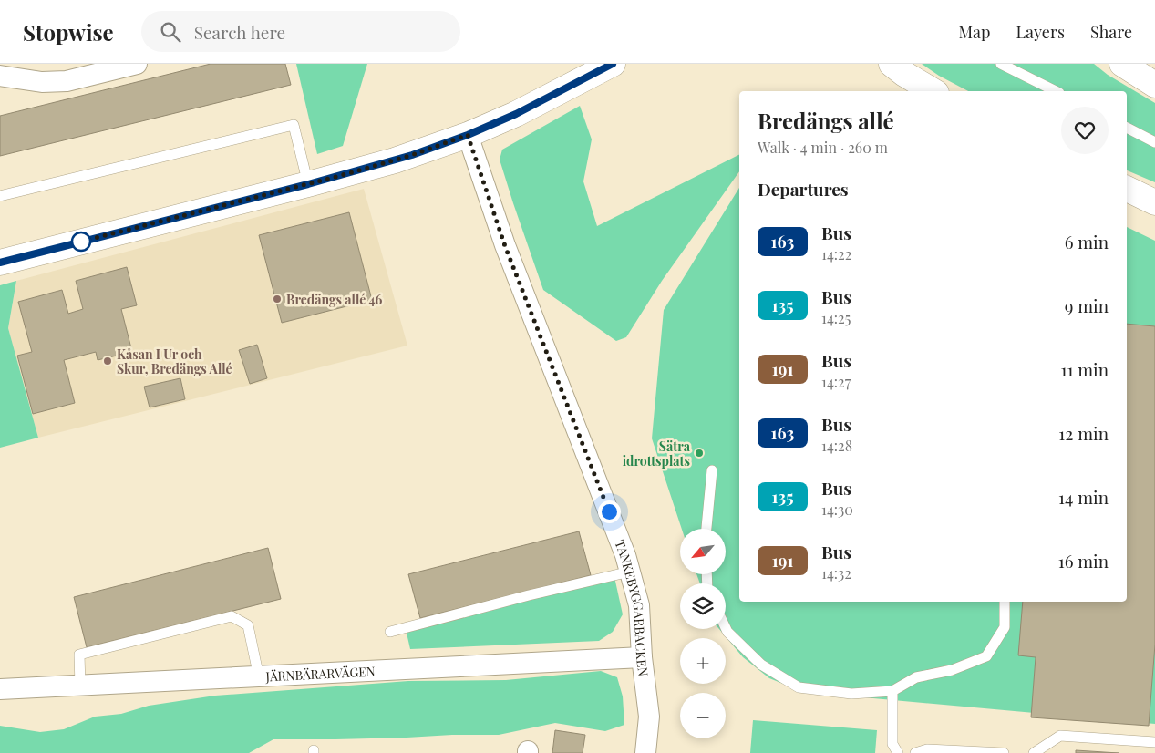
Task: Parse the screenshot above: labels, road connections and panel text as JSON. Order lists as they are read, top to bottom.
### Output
{
  "streets": {
    "street": ["TANKEBYGGARBACKEN", "JÄRNBÄRARVÄGEN"]
  },
  "crossings": [
    ["TANKEBYGGARBACKEN", "JÄRNBÄRARVÄGEN"]
  ],
  "places": ["Bredängs allé 46", "Kåsan I Ur och Skur, Bredängs Allé", "Sätra idrottsplats"],
  "lines": ["bus line 163"],
  "north": "bottom left",
  "page": {
    "header": "Stopwise",
    "search": "Search here",
    "nav": ["Map", "Layers", "Share"],
    "heading": [
      ["Bredängs allé", "Walk · 4 min · 260 m"],
      "Departures"
    ],
    "list": [
      {
        "mark": "163",
        "name": "Bus",
        "note": "14:22",
        "value": "6 min"
      },
      {
        "mark": "135",
        "name": "Bus",
        "note": "14:25",
        "value": "9 min"
      },
      {
        "mark": "191",
        "name": "Bus",
        "note": "14:27",
        "value": "11 min"
      },
      {
        "mark": "163",
        "name": "Bus",
        "note": "14:28",
        "value": "12 min"
      },
      {
        "mark": "135",
        "name": "Bus",
        "note": "14:30",
        "value": "14 min"
      },
      {
        "mark": "191",
        "name": "Bus",
        "note": "14:32",
        "value": "16 min"
      }
    ],
    "map_buttons": ["+", "−"]
  }
}
